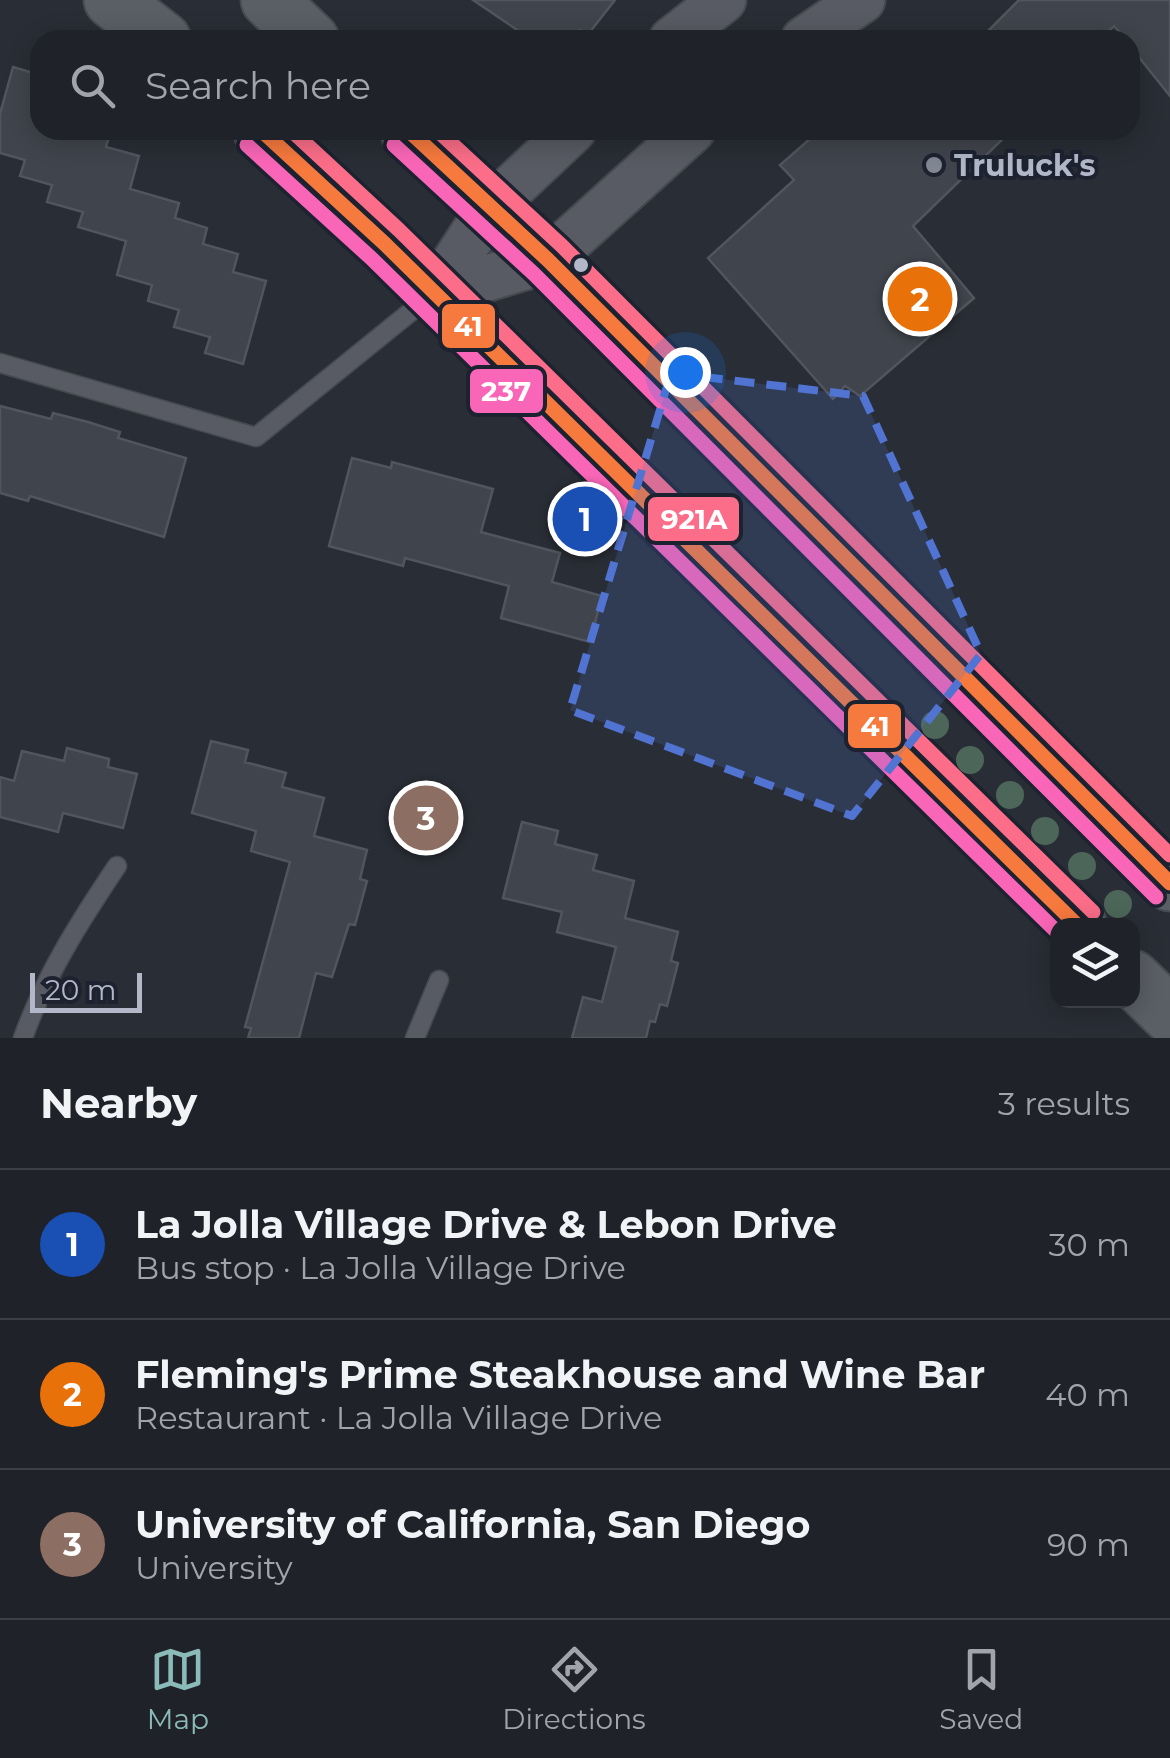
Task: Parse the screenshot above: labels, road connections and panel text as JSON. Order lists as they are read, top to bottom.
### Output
{
  "places": ["Truluck's"],
  "lines": ["transit line 41", "transit line 921A", "transit line 237"],
  "scale_bar": "20 m",
  "page": {
    "search": "Search here",
    "pins": ["2", "1", "3"],
    "scale": "20 m",
    "heading": ["Nearby", "3 results"],
    "list": [
      {
        "mark": "1",
        "name": "La Jolla Village Drive & Lebon Drive",
        "note": "Bus stop · La Jolla Village Drive",
        "value": "30 m"
      },
      {
        "mark": "2",
        "name": "Fleming's Prime Steakhouse and Wine Bar",
        "note": "Restaurant · La Jolla Village Drive",
        "value": "40 m"
      },
      {
        "mark": "3",
        "name": "University of California, San Diego",
        "note": "University",
        "value": "90 m"
      }
    ],
    "nav": ["Map", "Directions", "Saved"]
  }
}
